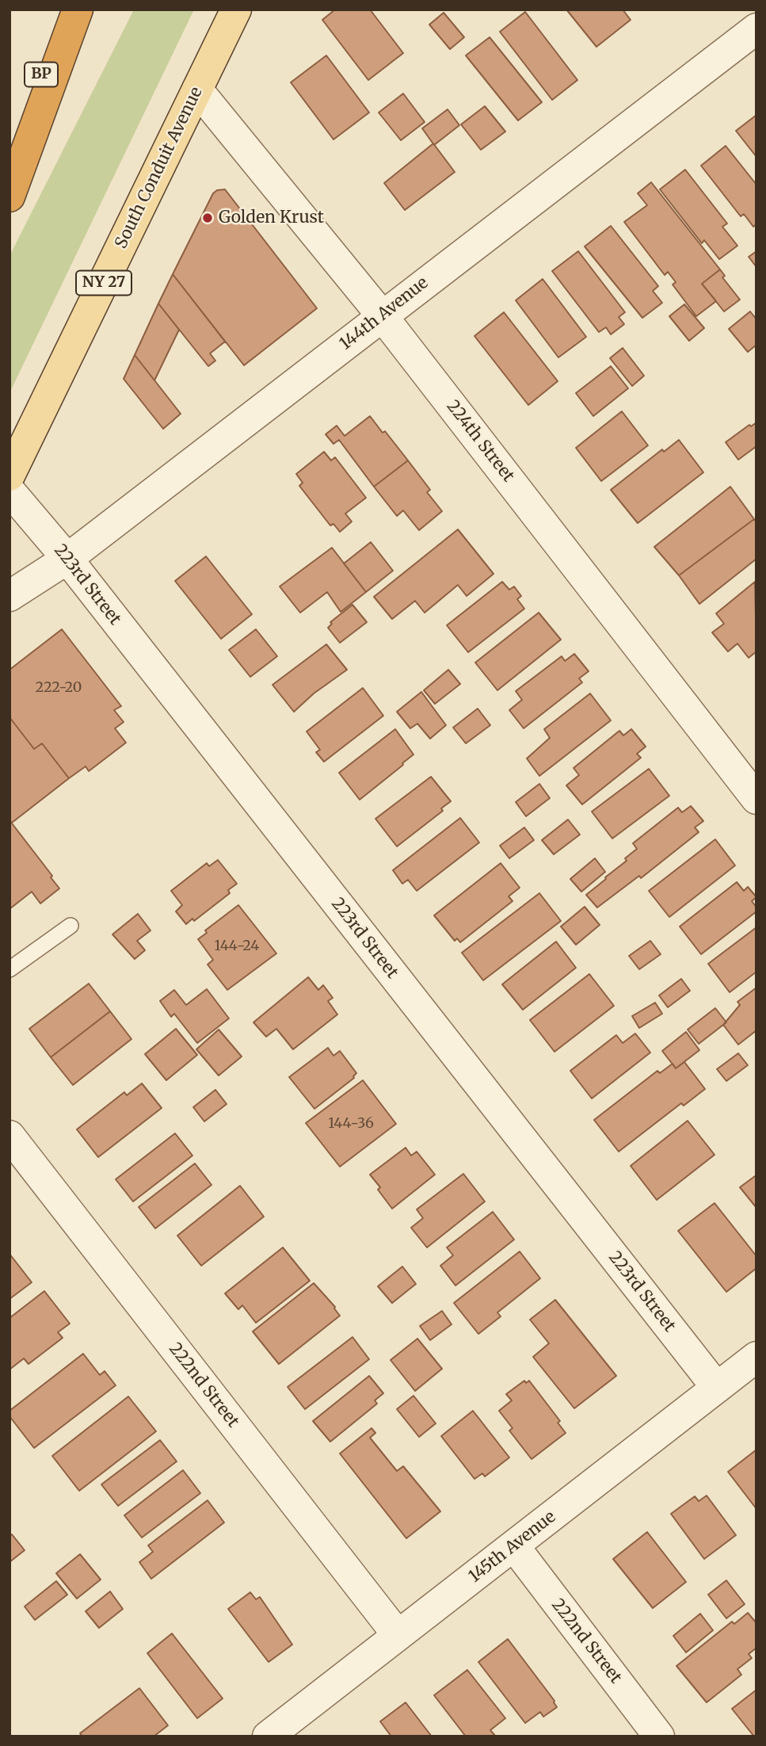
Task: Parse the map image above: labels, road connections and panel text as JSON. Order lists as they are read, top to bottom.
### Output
{
  "streets": {
    "highway": ["BP"],
    "main road": ["South Conduit Avenue", "NY 27"],
    "street": [
      "144th Avenue",
      "224th Street",
      "223rd Street",
      "222nd Street",
      "145th Avenue"
    ]
  },
  "crossings": [
    ["South Conduit Avenue", "224th Street"],
    ["144th Avenue", "224th Street"],
    ["144th Avenue", "223rd Street"],
    ["223rd Street", "145th Avenue"],
    ["222nd Street", "145th Avenue"]
  ],
  "places": ["Golden Krust"],
  "house_numbers": ["222-20", "144-24", "144-36"]
}
